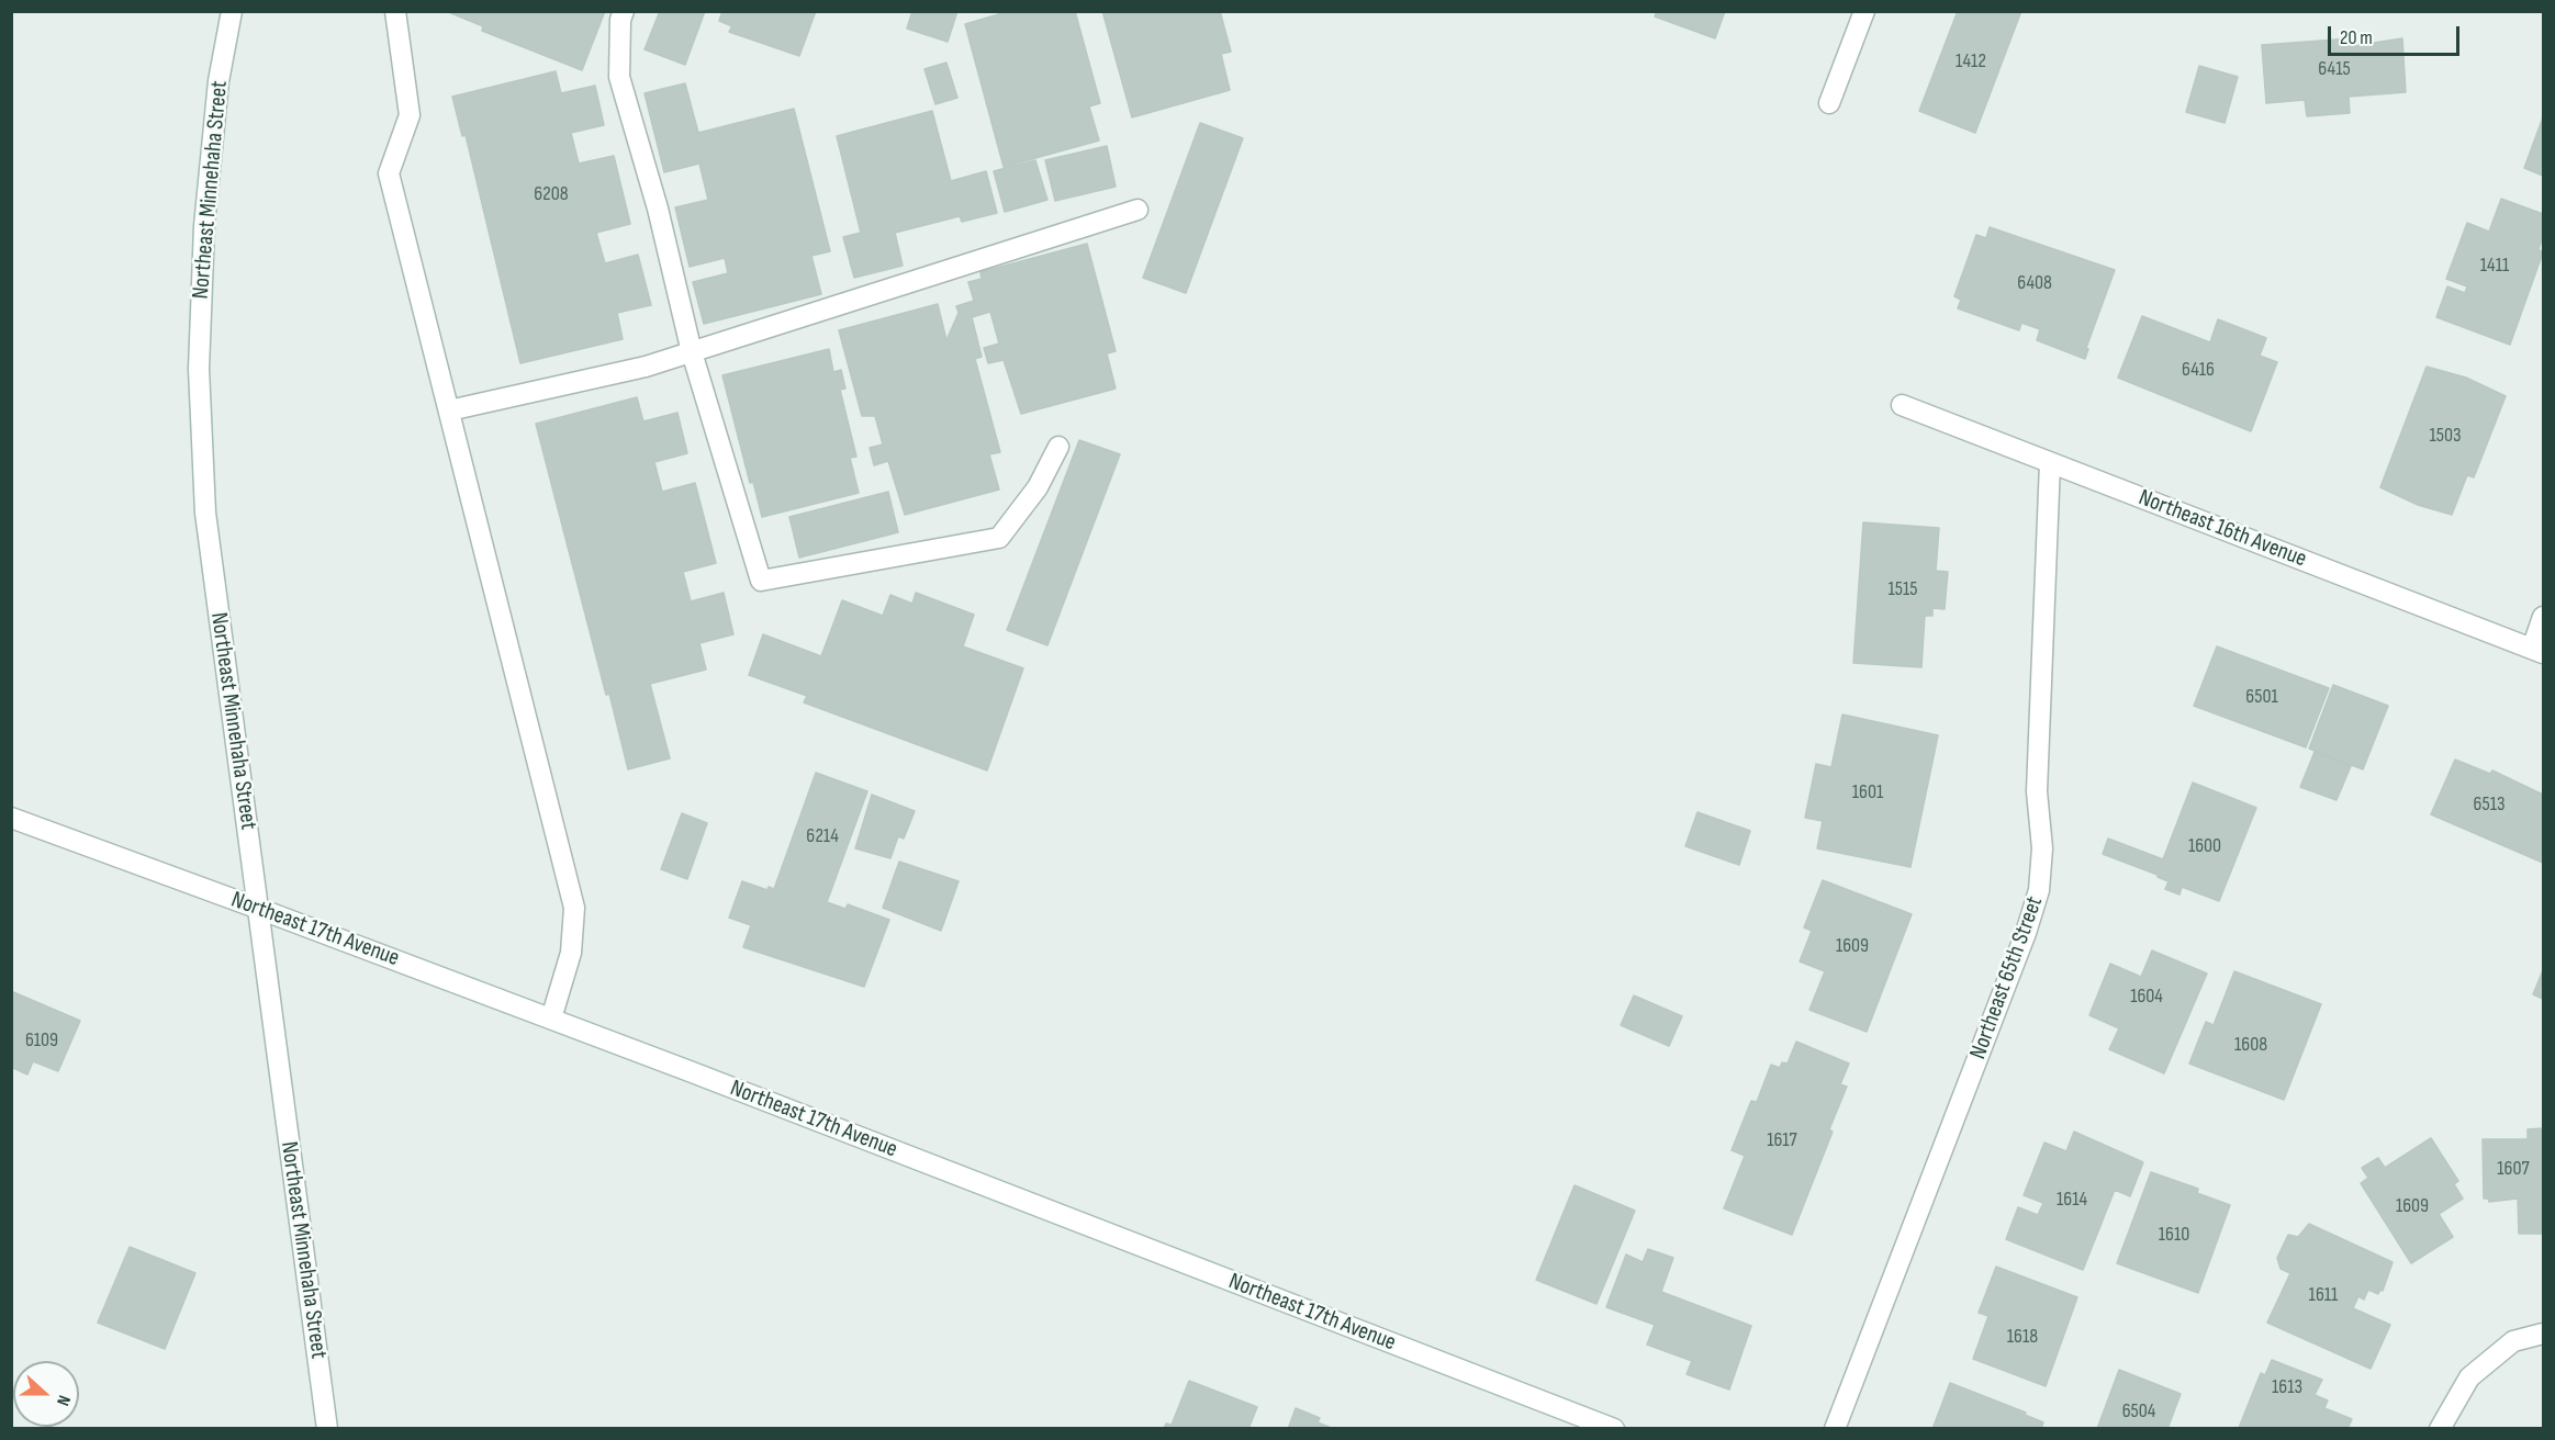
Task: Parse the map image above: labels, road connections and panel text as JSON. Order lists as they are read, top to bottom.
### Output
{
  "streets": {
    "street": [
      "Northeast Minnehaha Street",
      "Northeast 16th Avenue",
      "Northeast 17th Avenue",
      "Northeast 65th Street"
    ]
  },
  "crossings": [
    ["Northeast Minnehaha Street", "Northeast 17th Avenue"],
    ["Northeast 16th Avenue", "Northeast 65th Street"]
  ],
  "house_numbers": [
    "1412",
    "6415",
    "6208",
    "1411",
    "6408",
    "6416",
    "1503",
    "1515",
    "6501",
    "1601",
    "6513",
    "6214",
    "1600",
    "1609",
    "1604",
    "6109",
    "1608",
    "1617",
    "1607",
    "1614",
    "1609",
    "1610",
    "1611",
    "1618",
    "1613",
    "6504"
  ],
  "scale_bar": "20 m",
  "north": "right"
}
